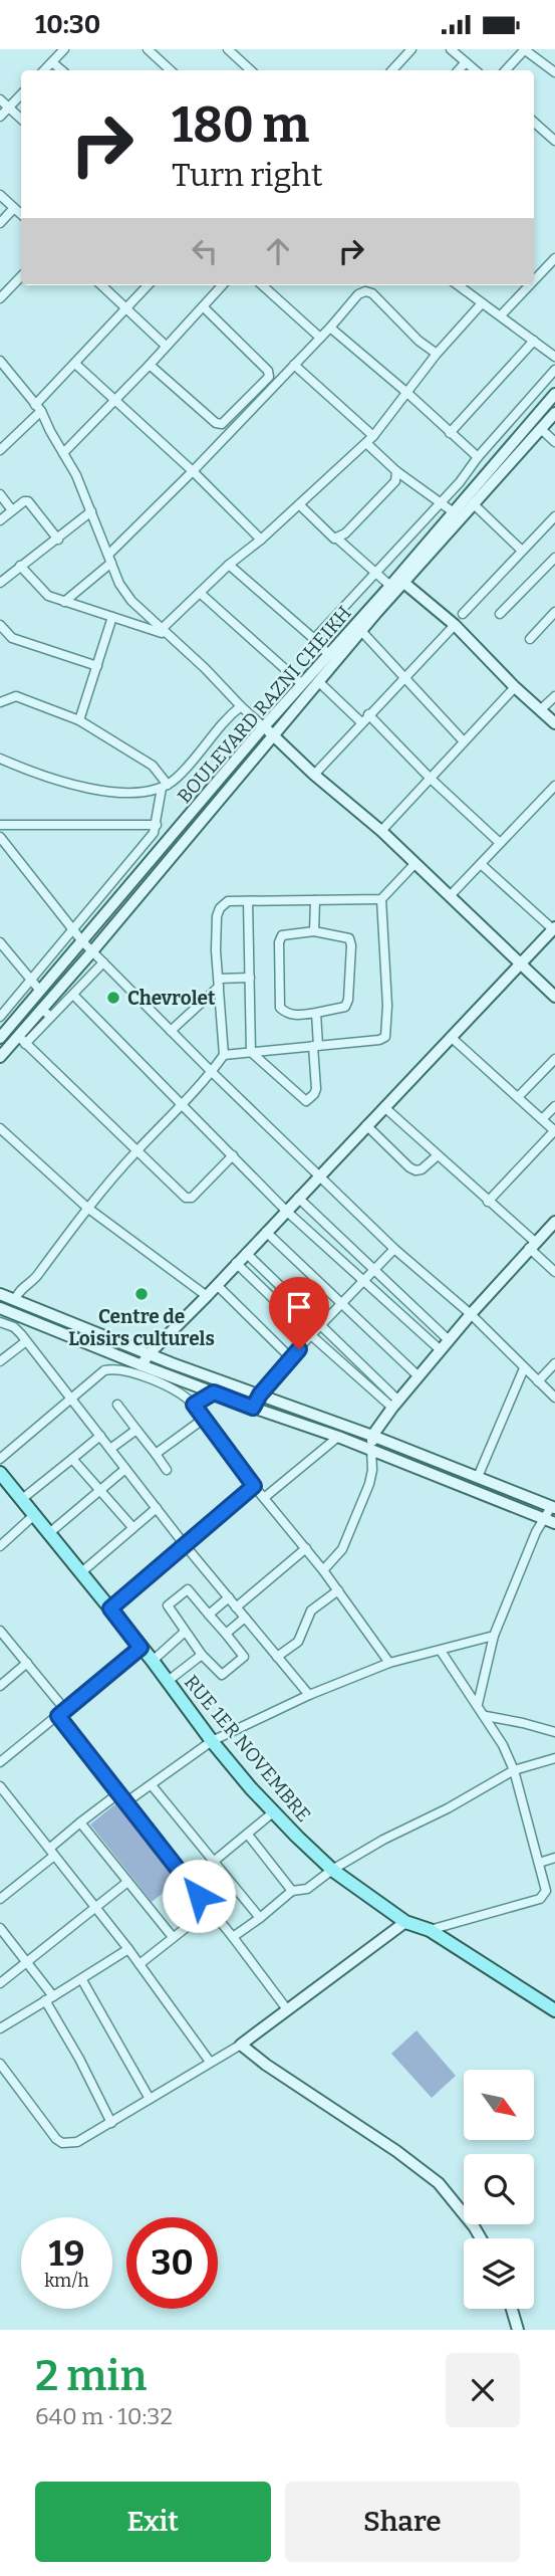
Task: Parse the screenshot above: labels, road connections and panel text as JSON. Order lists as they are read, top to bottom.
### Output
{
  "streets": {
    "main road": ["BOULEVARD RAZNI CHEIKH", "RUE 1ER NOVEMBRE"]
  },
  "places": ["Chevrolet", "Centre de Loisirs culturels"],
  "north": "bottom right",
  "page": {
    "status": "10:30",
    "turn": ["180 m", "Turn right"],
    "speed": "19 km/h",
    "limit": "30",
    "heading": ["2 min", "640 m · 10:32"],
    "buttons": ["Exit", "Share"]
  }
}
